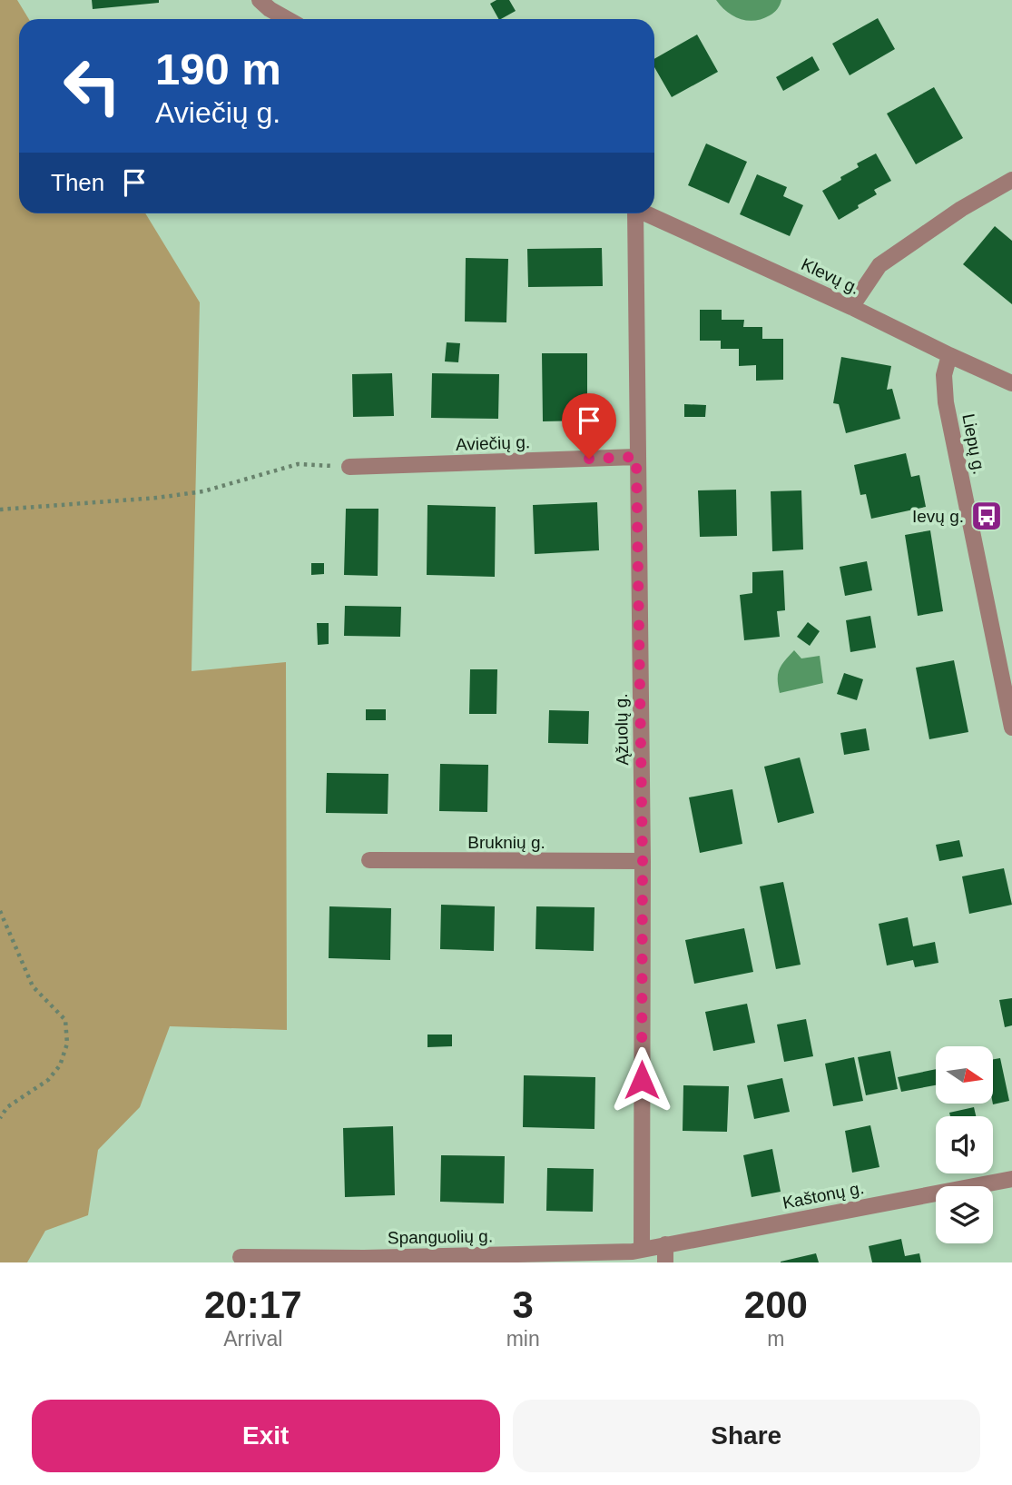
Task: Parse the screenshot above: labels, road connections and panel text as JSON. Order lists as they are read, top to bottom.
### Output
{
  "streets": {
    "street": [
      "Klevų g.",
      "Aviečių g.",
      "Liepų g.",
      "Ąžuolų g.",
      "Bruknių g.",
      "Kaštonų g.",
      "Spanguolių g."
    ]
  },
  "crossings": [
    ["Klevų g.", "Liepų g."],
    ["Aviečių g.", "Ąžuolų g."],
    ["Ąžuolų g.", "Bruknių g."],
    ["Ąžuolų g.", "Kaštonų g."],
    ["Ąžuolų g.", "Spanguolių g."],
    ["Kaštonų g.", "Spanguolių g."]
  ],
  "places": {
    "bus stop": ["Ievų g."]
  },
  "north": "right",
  "page": {
    "turn": ["190 m", "Aviečių g."],
    "then": "Then",
    "eta": [
      "20:17",
      "Arrival",
      "3",
      "min",
      "200",
      "m"
    ],
    "buttons": ["Exit", "Share"]
  }
}
